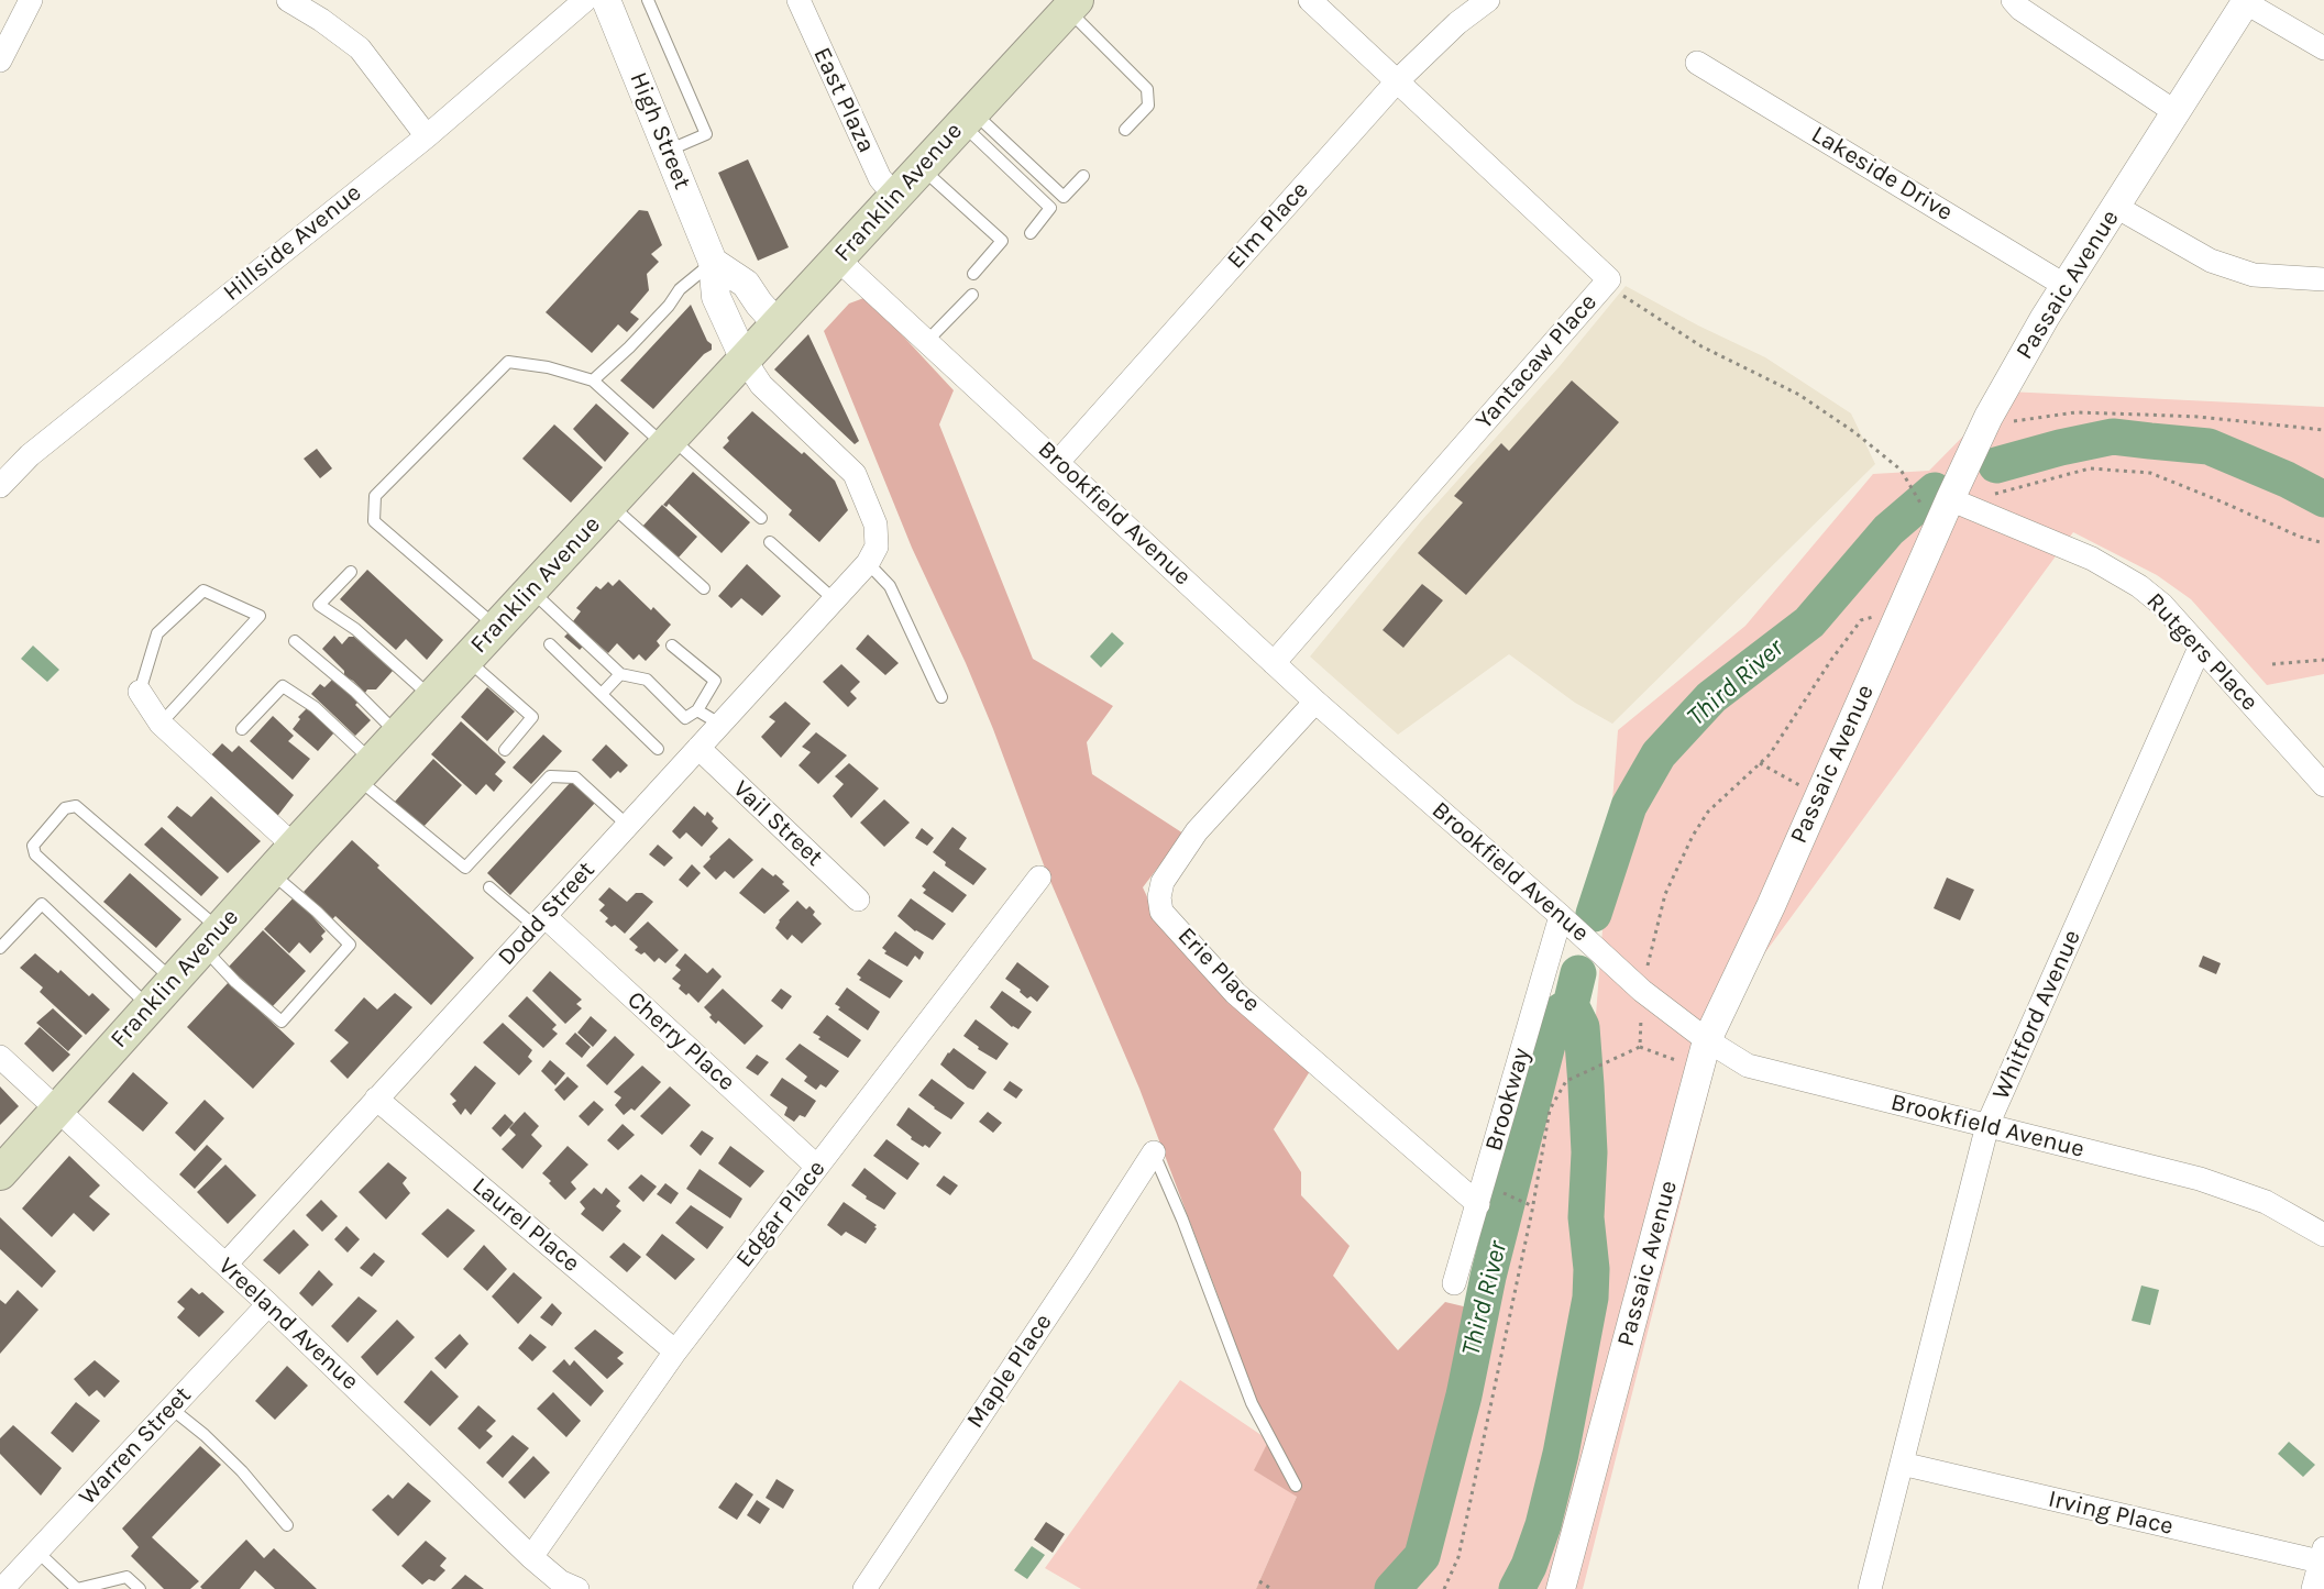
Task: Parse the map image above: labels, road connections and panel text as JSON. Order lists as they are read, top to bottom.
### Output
{
  "streets": {
    "main road": ["Franklin Avenue"],
    "street": [
      "East Plaza",
      "High Street",
      "Lakeside Drive",
      "Elm Place",
      "Hillside Avenue",
      "Passaic Avenue",
      "Yantacaw Place",
      "Brookfield Avenue",
      "Rutgers Place",
      "Vail Street",
      "Dodd Street",
      "Erie Place",
      "Whitford Avenue",
      "Cherry Place",
      "Brookway",
      "Edgar Place",
      "Laurel Place",
      "Vreeland Avenue",
      "Maple Place",
      "Warren Street",
      "Irving Place"
    ]
  },
  "crossings": [
    ["East Plaza", "Franklin Avenue"],
    ["High Street", "Franklin Avenue"],
    ["Lakeside Drive", "Passaic Avenue"],
    ["Franklin Avenue", "Brookfield Avenue"],
    ["Franklin Avenue", "Vreeland Avenue"],
    ["Elm Place", "Yantacaw Place"],
    ["Elm Place", "Brookfield Avenue"],
    ["Passaic Avenue", "Brookfield Avenue"],
    ["Passaic Avenue", "Rutgers Place"],
    ["Yantacaw Place", "Brookfield Avenue"],
    ["Brookfield Avenue", "Erie Place"],
    ["Brookfield Avenue", "Whitford Avenue"],
    ["Brookfield Avenue", "Brookway"],
    ["Rutgers Place", "Whitford Avenue"],
    ["Vail Street", "Dodd Street"],
    ["Dodd Street", "Cherry Place"],
    ["Dodd Street", "Laurel Place"],
    ["Dodd Street", "Vreeland Avenue"],
    ["Erie Place", "Brookway"],
    ["Whitford Avenue", "Irving Place"],
    ["Cherry Place", "Edgar Place"],
    ["Edgar Place", "Laurel Place"],
    ["Edgar Place", "Vreeland Avenue"],
    ["Vreeland Avenue", "Warren Street"]
  ],
  "water": ["Third River"]
}
